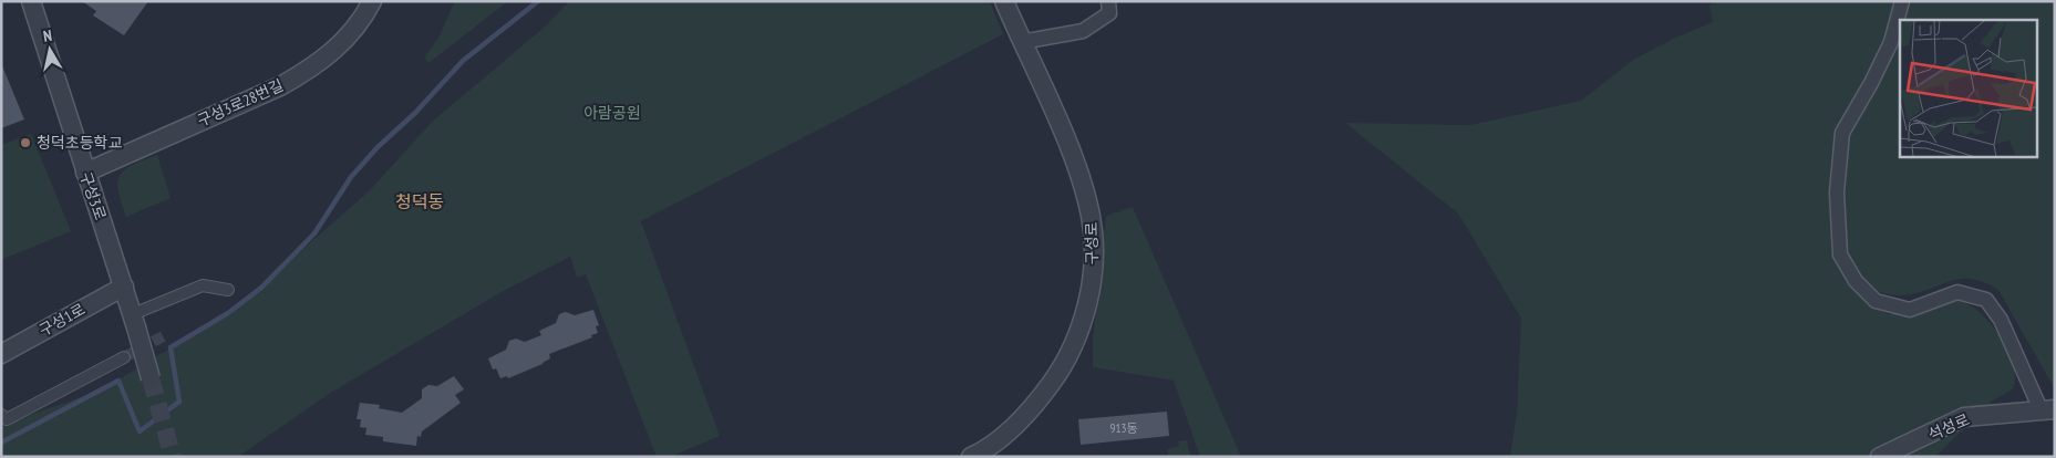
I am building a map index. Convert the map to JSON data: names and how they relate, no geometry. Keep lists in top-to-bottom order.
{
  "streets": {
    "street": [
      "구성3로28번길",
      "구성3로",
      "구성로",
      "구성1로",
      "석성로"
    ]
  },
  "crossings": [
    ["구성3로28번길", "구성3로"],
    ["구성3로", "구성1로"]
  ],
  "districts": ["청덕동"],
  "parks": ["아람공원"],
  "places": ["청덕초등학교"],
  "house_numbers": ["913동"],
  "north": "top"
}
